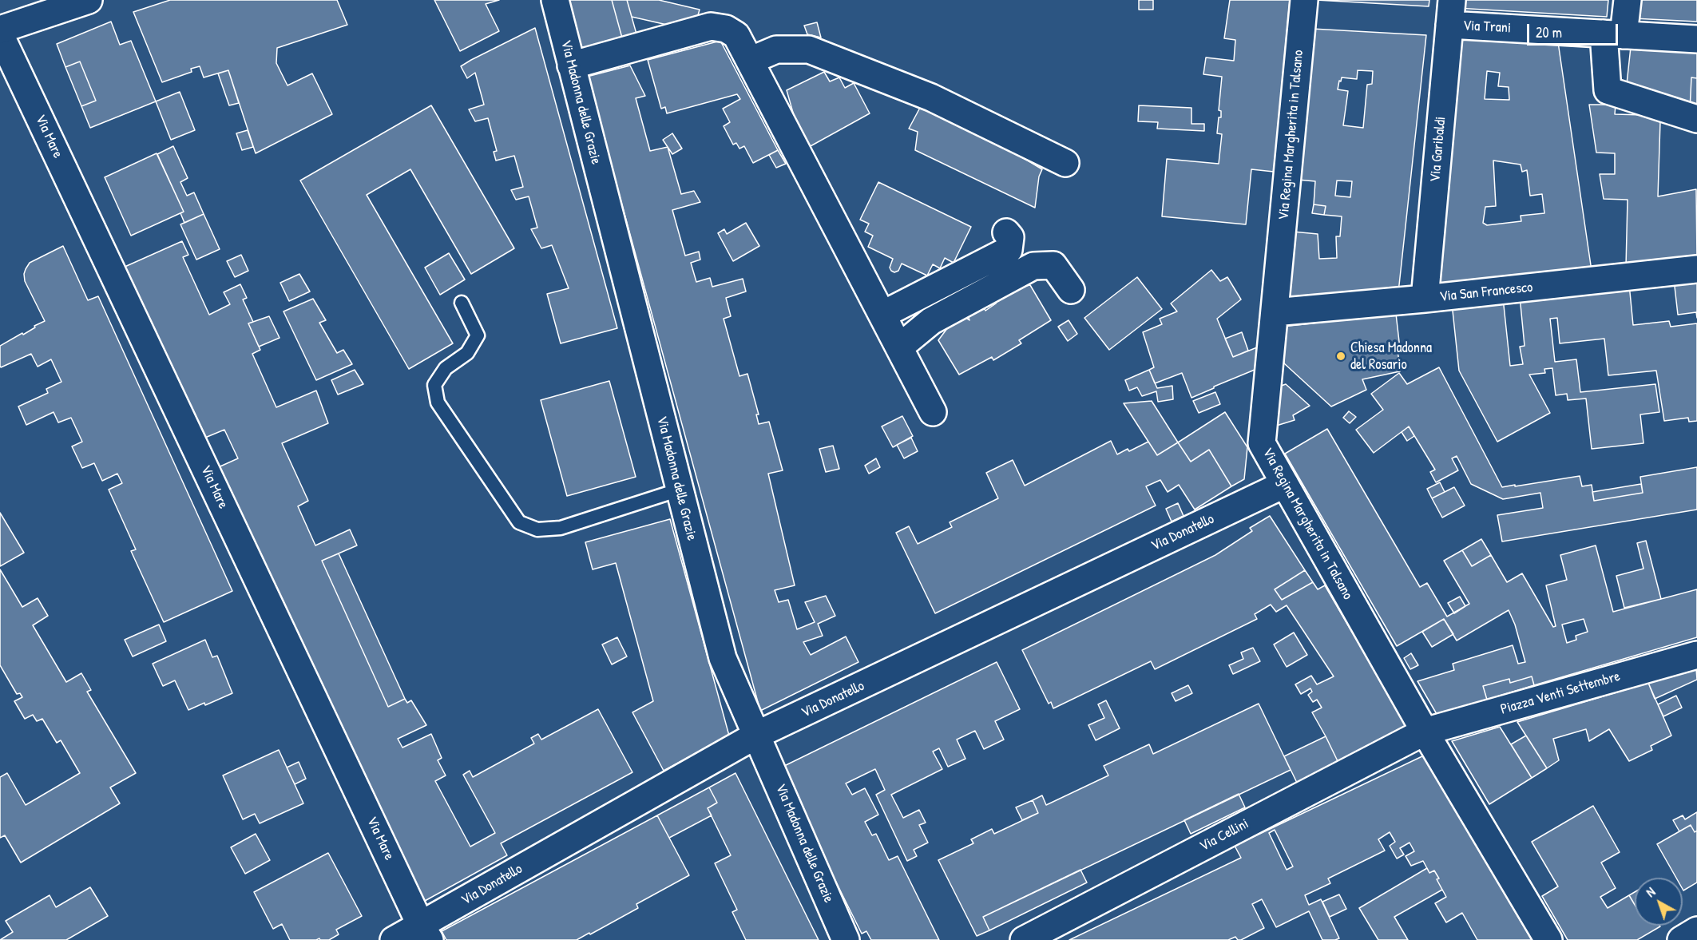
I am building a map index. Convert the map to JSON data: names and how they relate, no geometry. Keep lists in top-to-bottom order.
{
  "streets": {
    "street": [
      "Via Trani",
      "Via Madonna delle Grazie",
      "Via Regina Margherita in Talsano",
      "Via Mare",
      "Via Garibaldi",
      "Via San Francesco",
      "Via Donatello",
      "Piazza Venti Settembre",
      "Via Cellini"
    ]
  },
  "crossings": [
    ["Via Trani", "Via Garibaldi"],
    ["Via Madonna delle Grazie", "Via Donatello"],
    ["Via Regina Margherita in Talsano", "Via San Francesco"],
    ["Via Regina Margherita in Talsano", "Via Donatello"],
    ["Via Regina Margherita in Talsano", "Piazza Venti Settembre"],
    ["Via Regina Margherita in Talsano", "Via Cellini"],
    ["Via Mare", "Via Donatello"],
    ["Via Garibaldi", "Via San Francesco"],
    ["Piazza Venti Settembre", "Via Cellini"]
  ],
  "places": ["Chiesa Madonna del Rosario"],
  "scale_bar": "20 m",
  "north": "top left"
}
